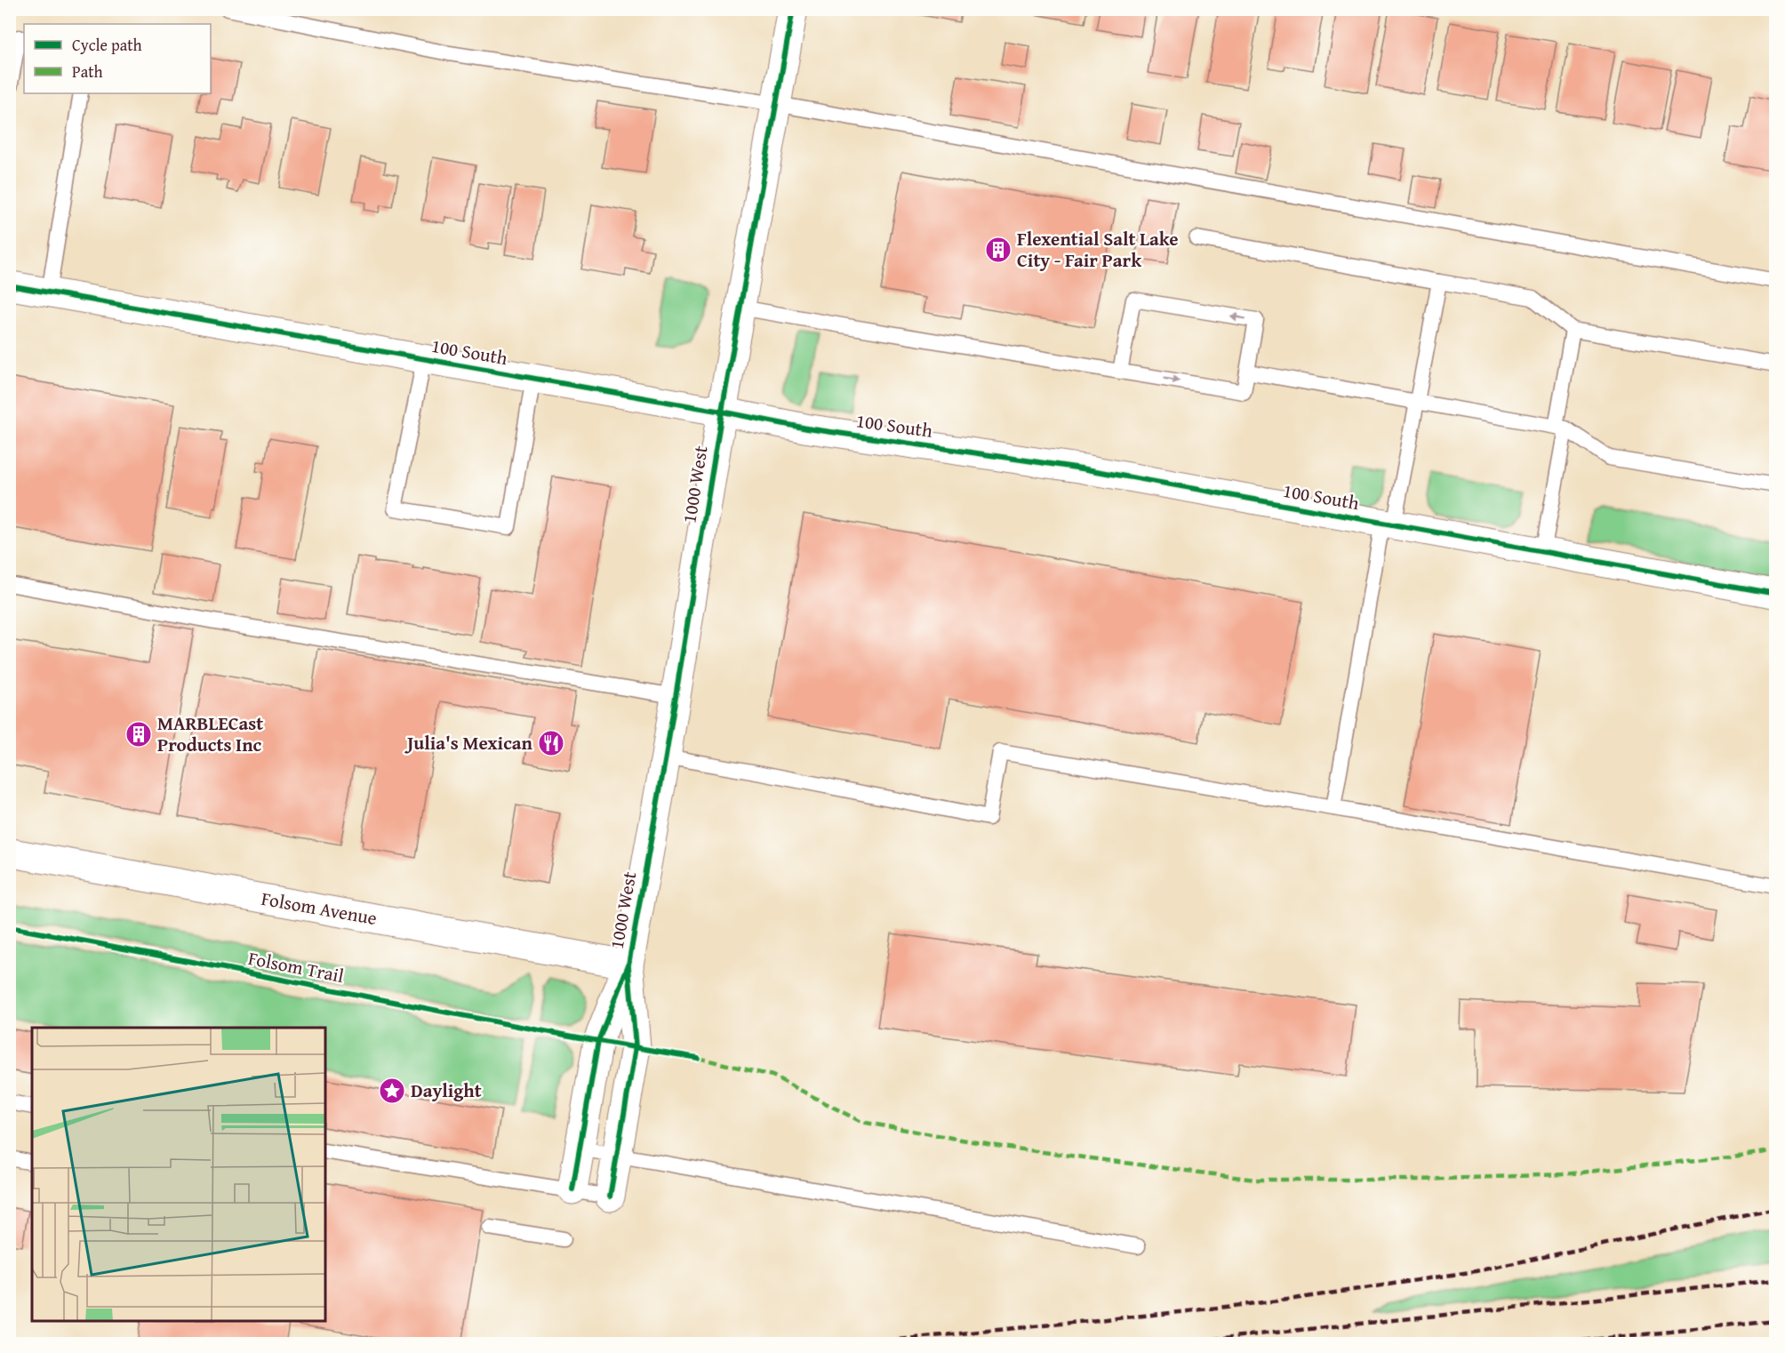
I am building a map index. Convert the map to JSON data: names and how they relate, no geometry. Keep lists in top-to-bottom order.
{
  "streets": {
    "street": ["100 South", "1000 West", "Folsom Avenue"],
    "cycle path": ["Folsom Trail"]
  },
  "crossings": [
    ["100 South", "1000 West"],
    ["1000 West", "Folsom Avenue"]
  ],
  "places": {
    "building": ["Flexential Salt Lake City - Fair Park", "MARBLECast Products Inc"],
    "restaurant": ["Julia's Mexican"],
    "place": ["Daylight"]
  },
  "legend": ["Cycle path", "Path"]
}
